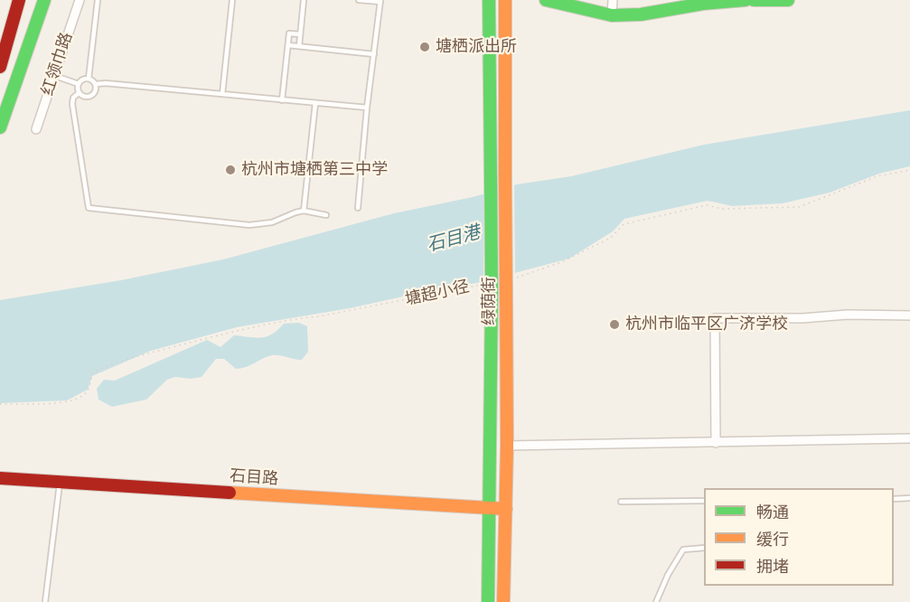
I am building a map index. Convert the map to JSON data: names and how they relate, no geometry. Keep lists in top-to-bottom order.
{
  "streets": {
    "main road": ["绿荫街", "石目路"],
    "street": ["红领巾路"],
    "path": ["塘超小径"]
  },
  "crossings": [
    ["绿荫街", "石目路"]
  ],
  "water": ["石目港"],
  "places": ["塘栖派出所", "杭州市塘栖第三中学", "杭州市临平区广济学校"],
  "legend": ["畅通", "缓行", "拥堵"]
}
